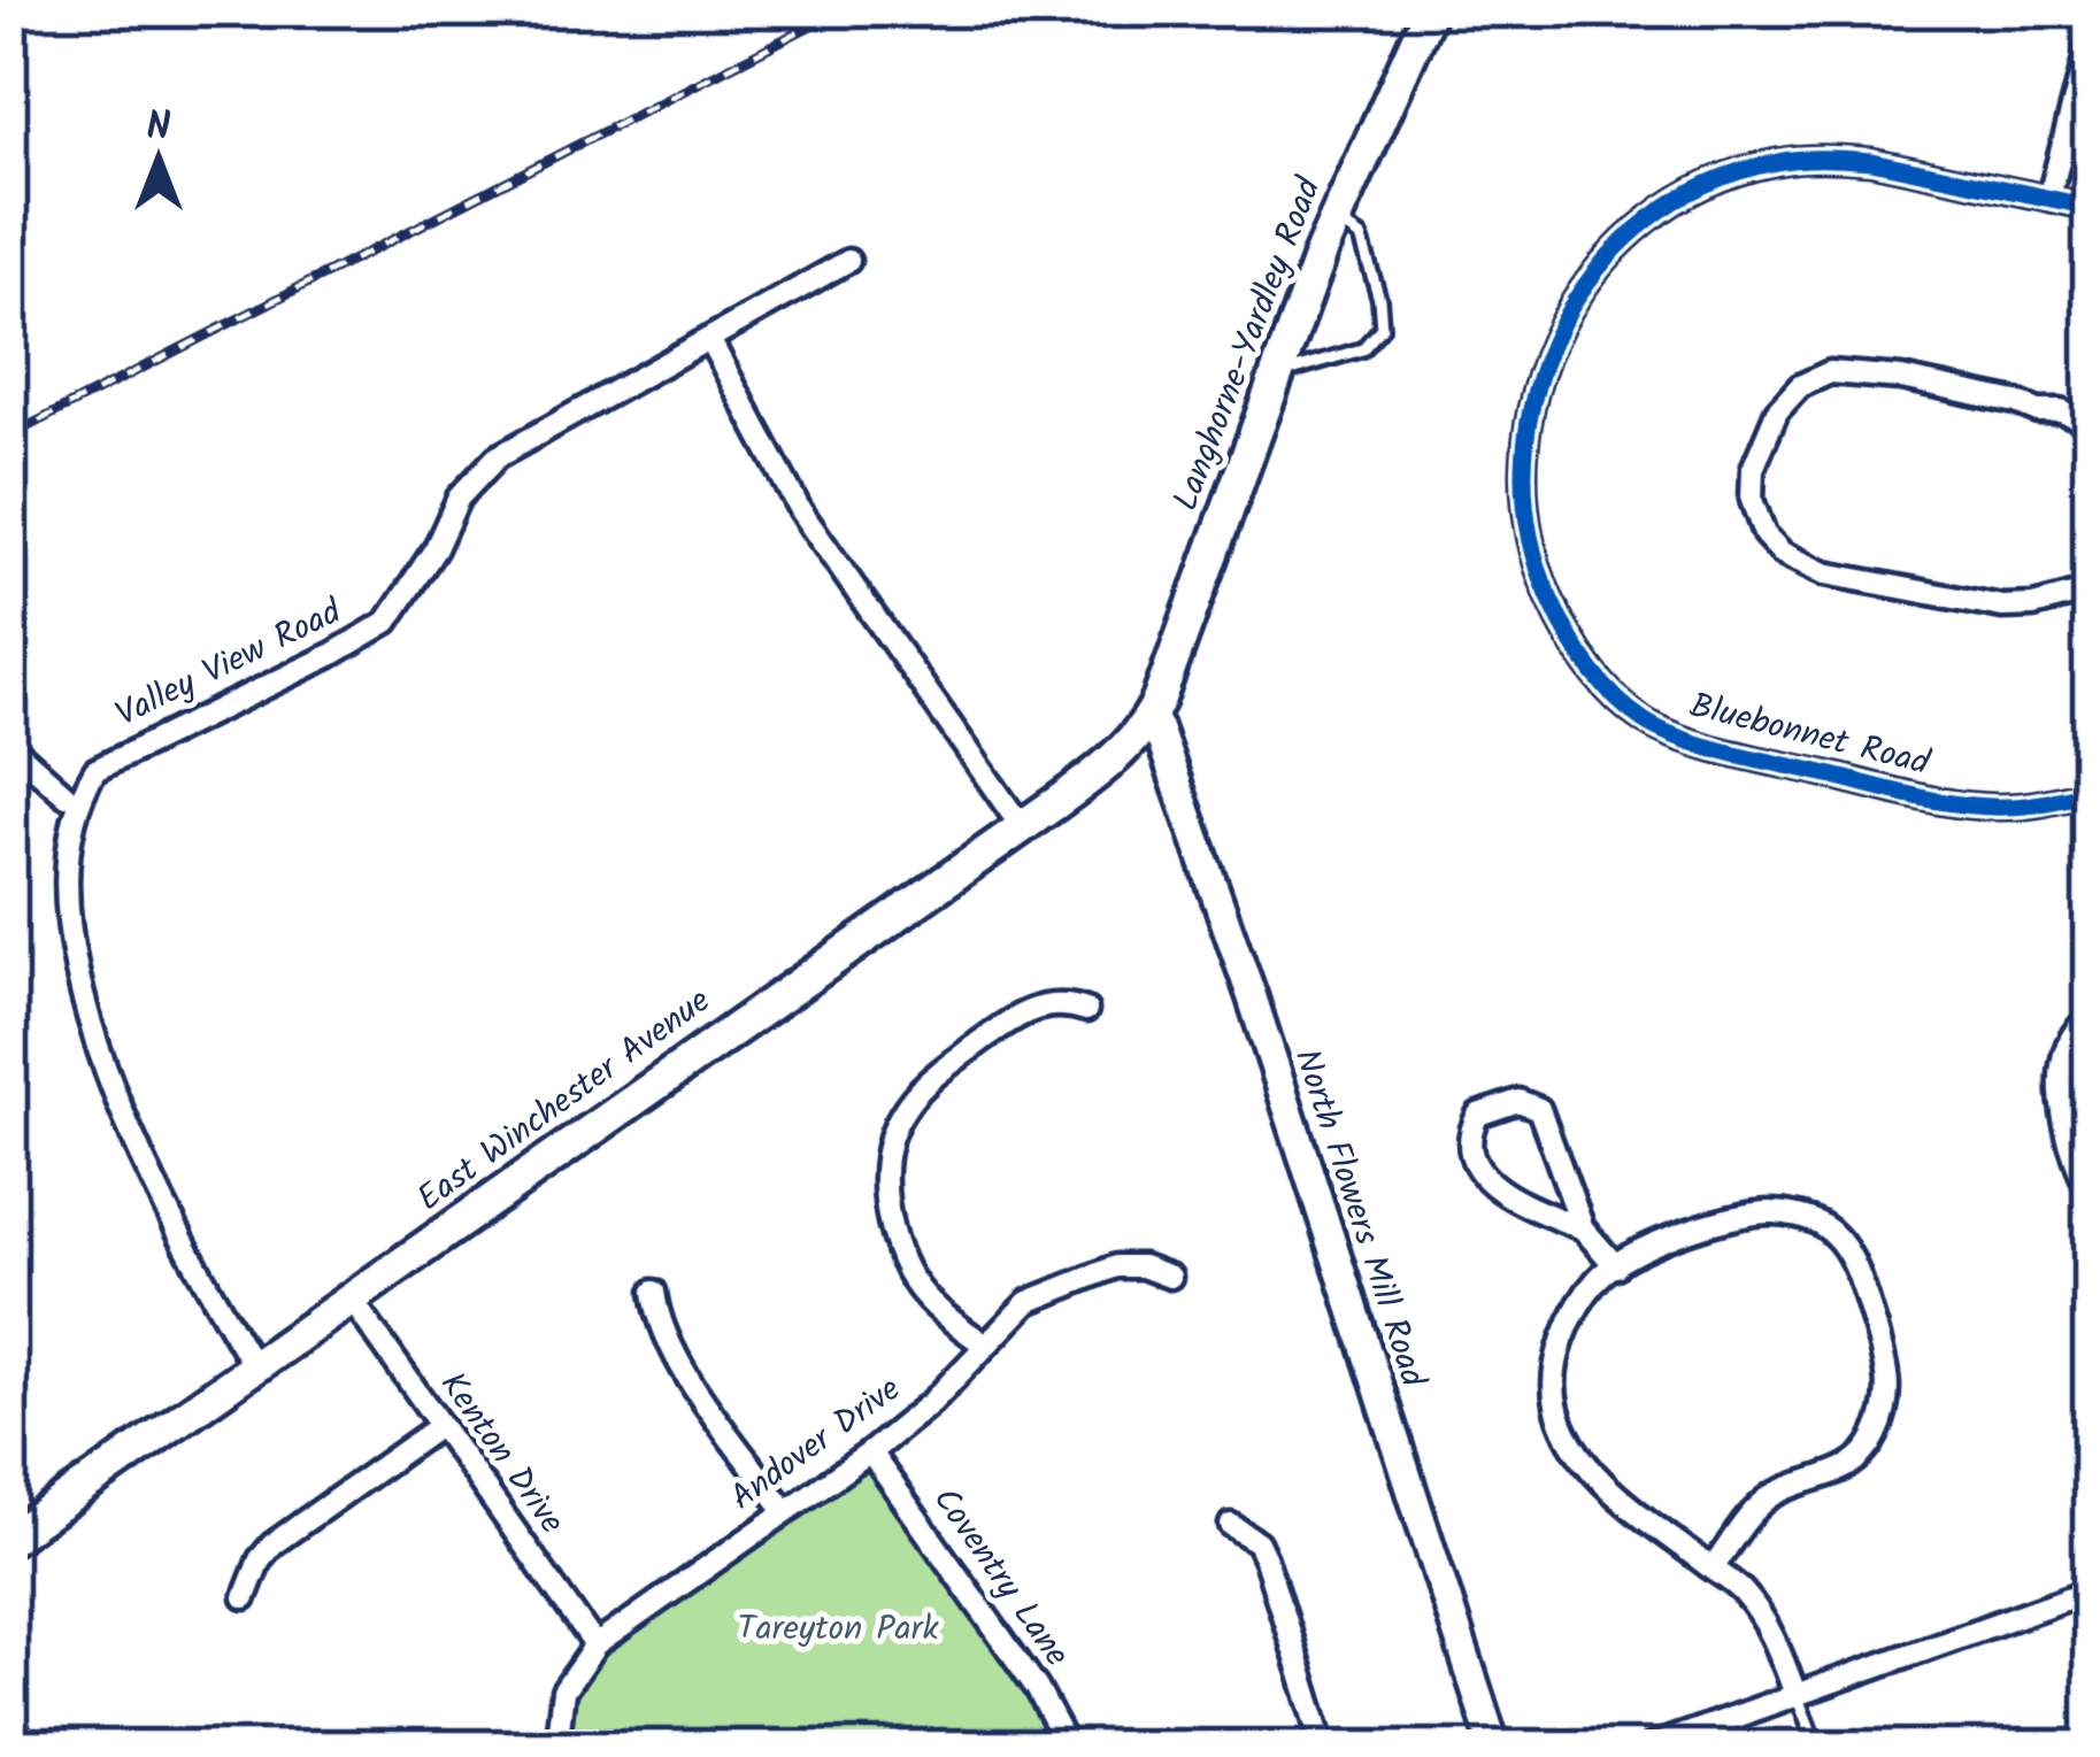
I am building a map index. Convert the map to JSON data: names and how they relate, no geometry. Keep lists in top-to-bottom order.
{
  "streets": {
    "main road": ["Langhorne-Yardley Road", "East Winchester Avenue"],
    "street": [
      "Valley View Road",
      "Bluebonnet Road",
      "North Flowers Mill Road",
      "Andover Drive",
      "Kenton Drive",
      "Coventry Lane"
    ]
  },
  "crossings": [
    ["Langhorne-Yardley Road", "East Winchester Avenue"],
    ["Langhorne-Yardley Road", "North Flowers Mill Road"],
    ["East Winchester Avenue", "North Flowers Mill Road"],
    ["East Winchester Avenue", "Kenton Drive"],
    ["Andover Drive", "Kenton Drive"],
    ["Andover Drive", "Coventry Lane"]
  ],
  "parks": ["Tareyton Park"],
  "north": "top"
}
